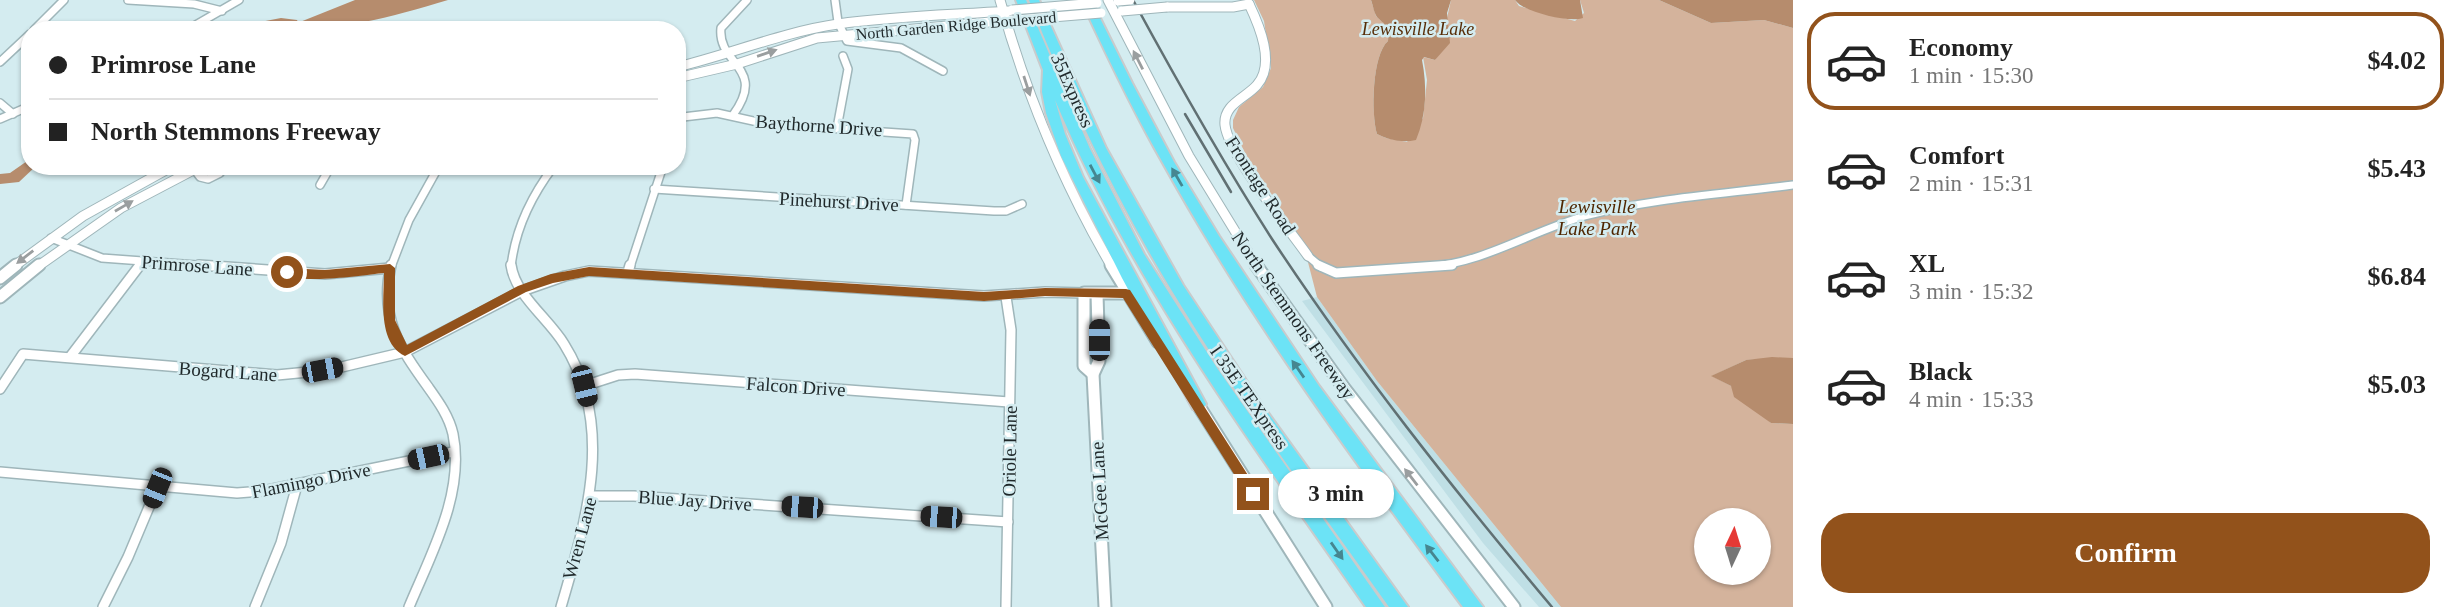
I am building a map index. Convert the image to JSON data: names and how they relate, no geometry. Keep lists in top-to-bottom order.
{
  "streets": {
    "highway": ["35Express", "North Stemmons Freeway", "I 35E TEXpress"],
    "main road": ["North Garden Ridge Boulevard", "Frontage Road", "McGee Lane"],
    "street": [
      "Baythorne Drive",
      "Pinehurst Drive",
      "Primrose Lane",
      "Bogard Lane",
      "Falcon Drive",
      "Oriole Lane",
      "Flamingo Drive",
      "Blue Jay Drive",
      "Wren Lane"
    ]
  },
  "crossings": [
    ["North Garden Ridge Boulevard", "Frontage Road"],
    ["North Garden Ridge Boulevard", "North Stemmons Freeway"],
    ["35Express", "I 35E TEXpress"],
    ["Baythorne Drive", "Pinehurst Drive"],
    ["Bogard Lane", "Oriole Lane"],
    ["Bogard Lane", "McGee Lane"],
    ["Bogard Lane", "Wren Lane"],
    ["Falcon Drive", "Oriole Lane"],
    ["Falcon Drive", "Wren Lane"],
    ["Oriole Lane", "Blue Jay Drive"],
    ["Blue Jay Drive", "Wren Lane"]
  ],
  "water": ["Lewisville Lake"],
  "parks": ["Lewisville Lake Park"],
  "north": "top",
  "page": {
    "list": [
      {
        "name": "Economy",
        "note": "1 min · 15:30",
        "value": "$4.02"
      },
      {
        "name": "Comfort",
        "note": "2 min · 15:31",
        "value": "$5.43"
      },
      {
        "name": "XL",
        "note": "3 min · 15:32",
        "value": "$6.84"
      },
      {
        "name": "Black",
        "note": "4 min · 15:33",
        "value": "$5.03"
      }
    ],
    "banner": ["Primrose Lane", "North Stemmons Freeway"],
    "bubble": "3 min",
    "buttons": "Confirm"
  }
}
